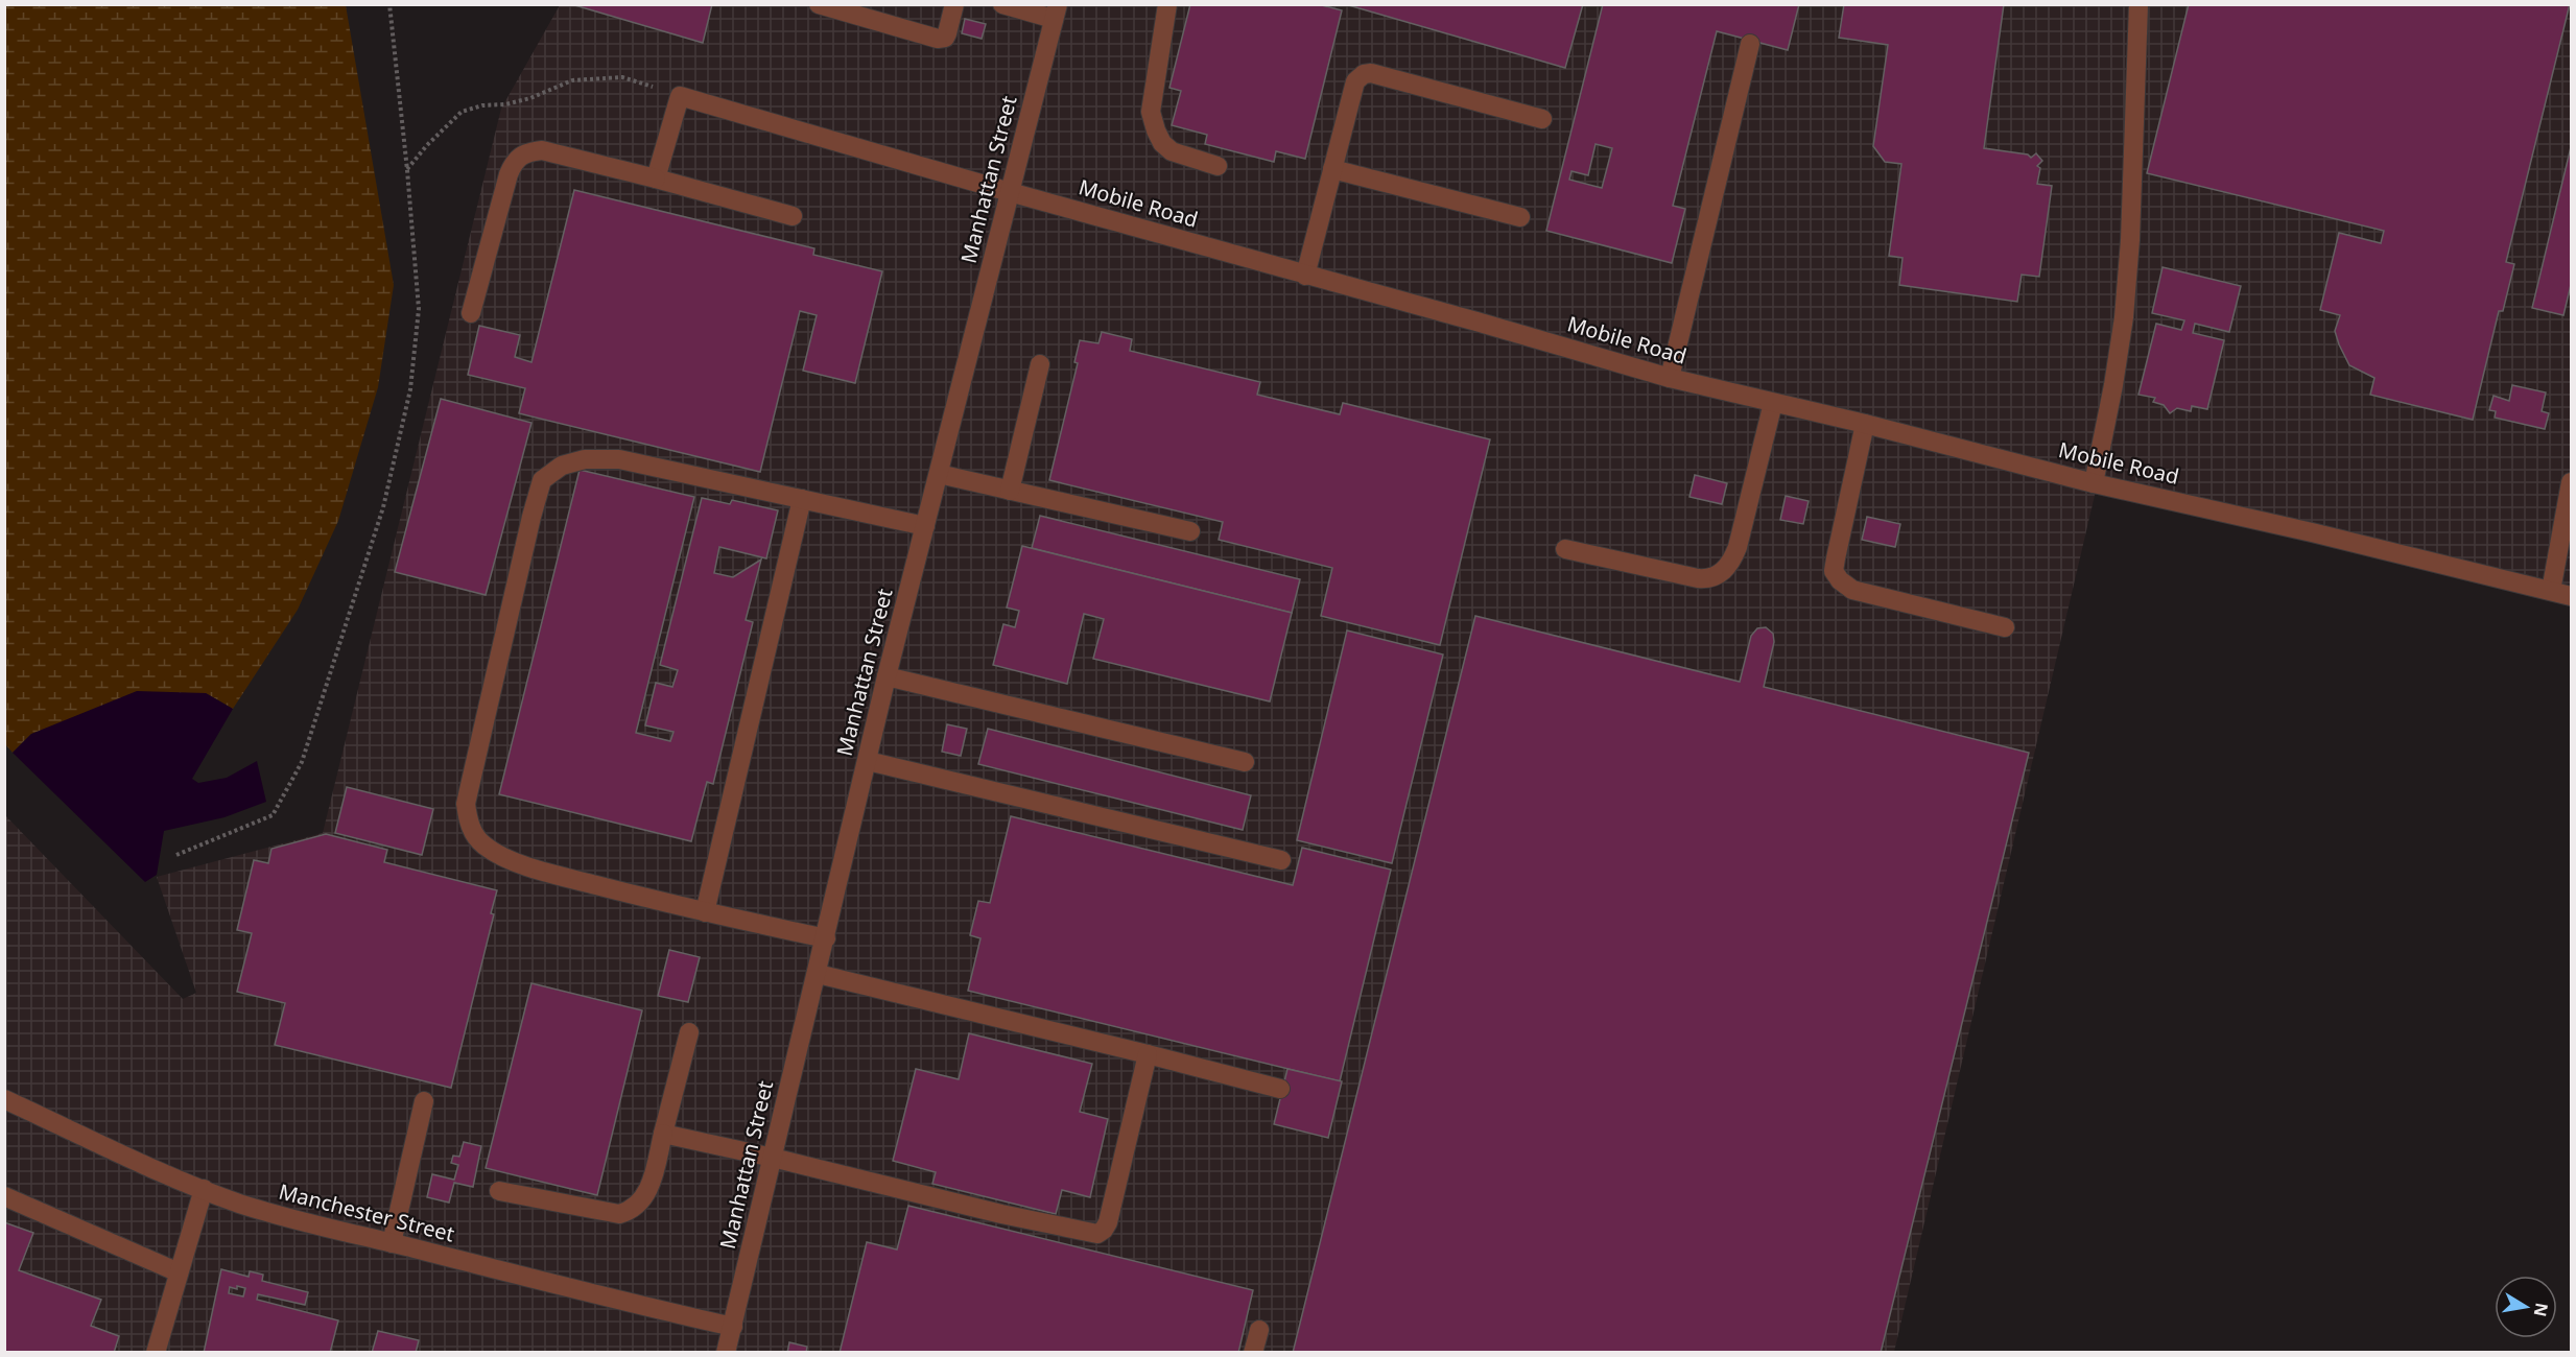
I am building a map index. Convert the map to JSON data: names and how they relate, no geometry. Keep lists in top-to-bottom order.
{
  "streets": {
    "street": ["Manhattan Street", "Mobile Road", "Manchester Street"]
  },
  "crossings": [
    ["Manhattan Street", "Mobile Road"],
    ["Manhattan Street", "Manchester Street"]
  ],
  "north": "right"
}
